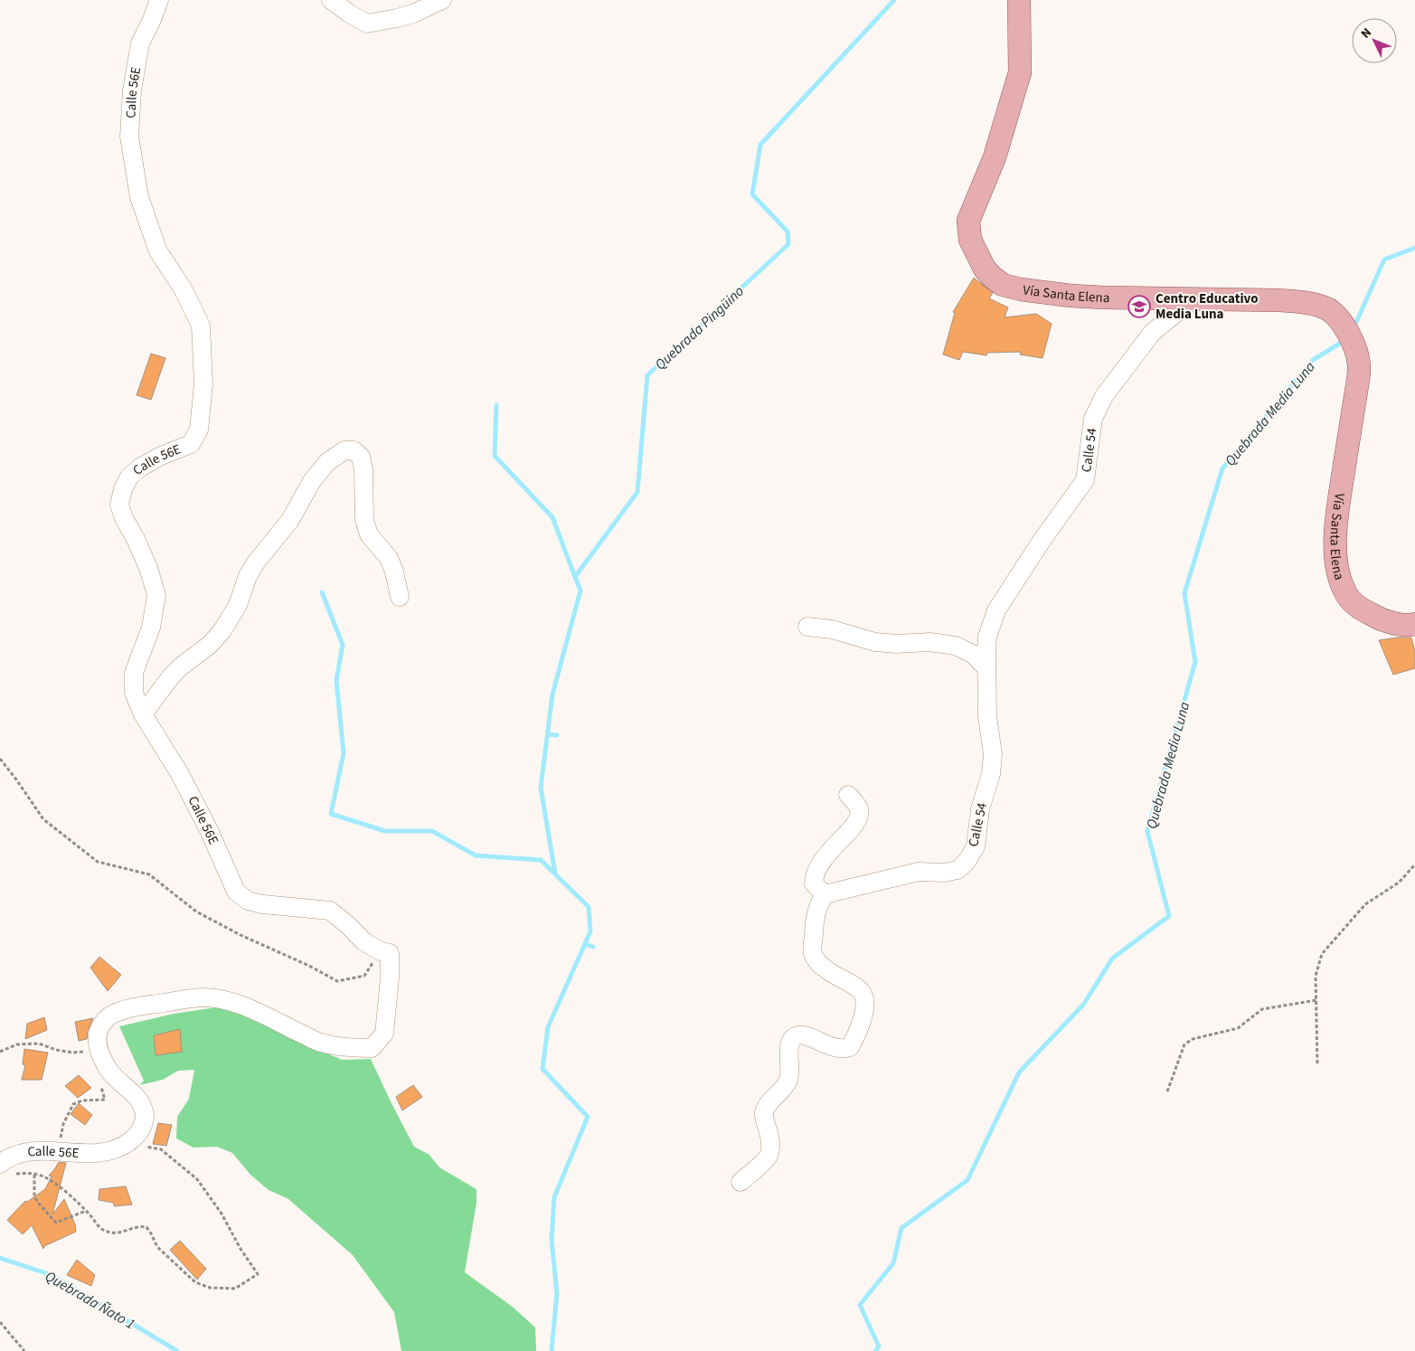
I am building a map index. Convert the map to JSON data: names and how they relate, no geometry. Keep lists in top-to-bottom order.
{
  "streets": {
    "main road": ["Vía Santa Elena"],
    "street": ["Calle 56E", "Calle 54"]
  },
  "crossings": [
    ["Vía Santa Elena", "Calle 54"]
  ],
  "water": ["Quebrada Pingüino", "Quebrada Media Luna", "Quebrada Ñato 1"],
  "places": {
    "school or university": ["Centro Educativo Media Luna"]
  },
  "north": "top left"
}
